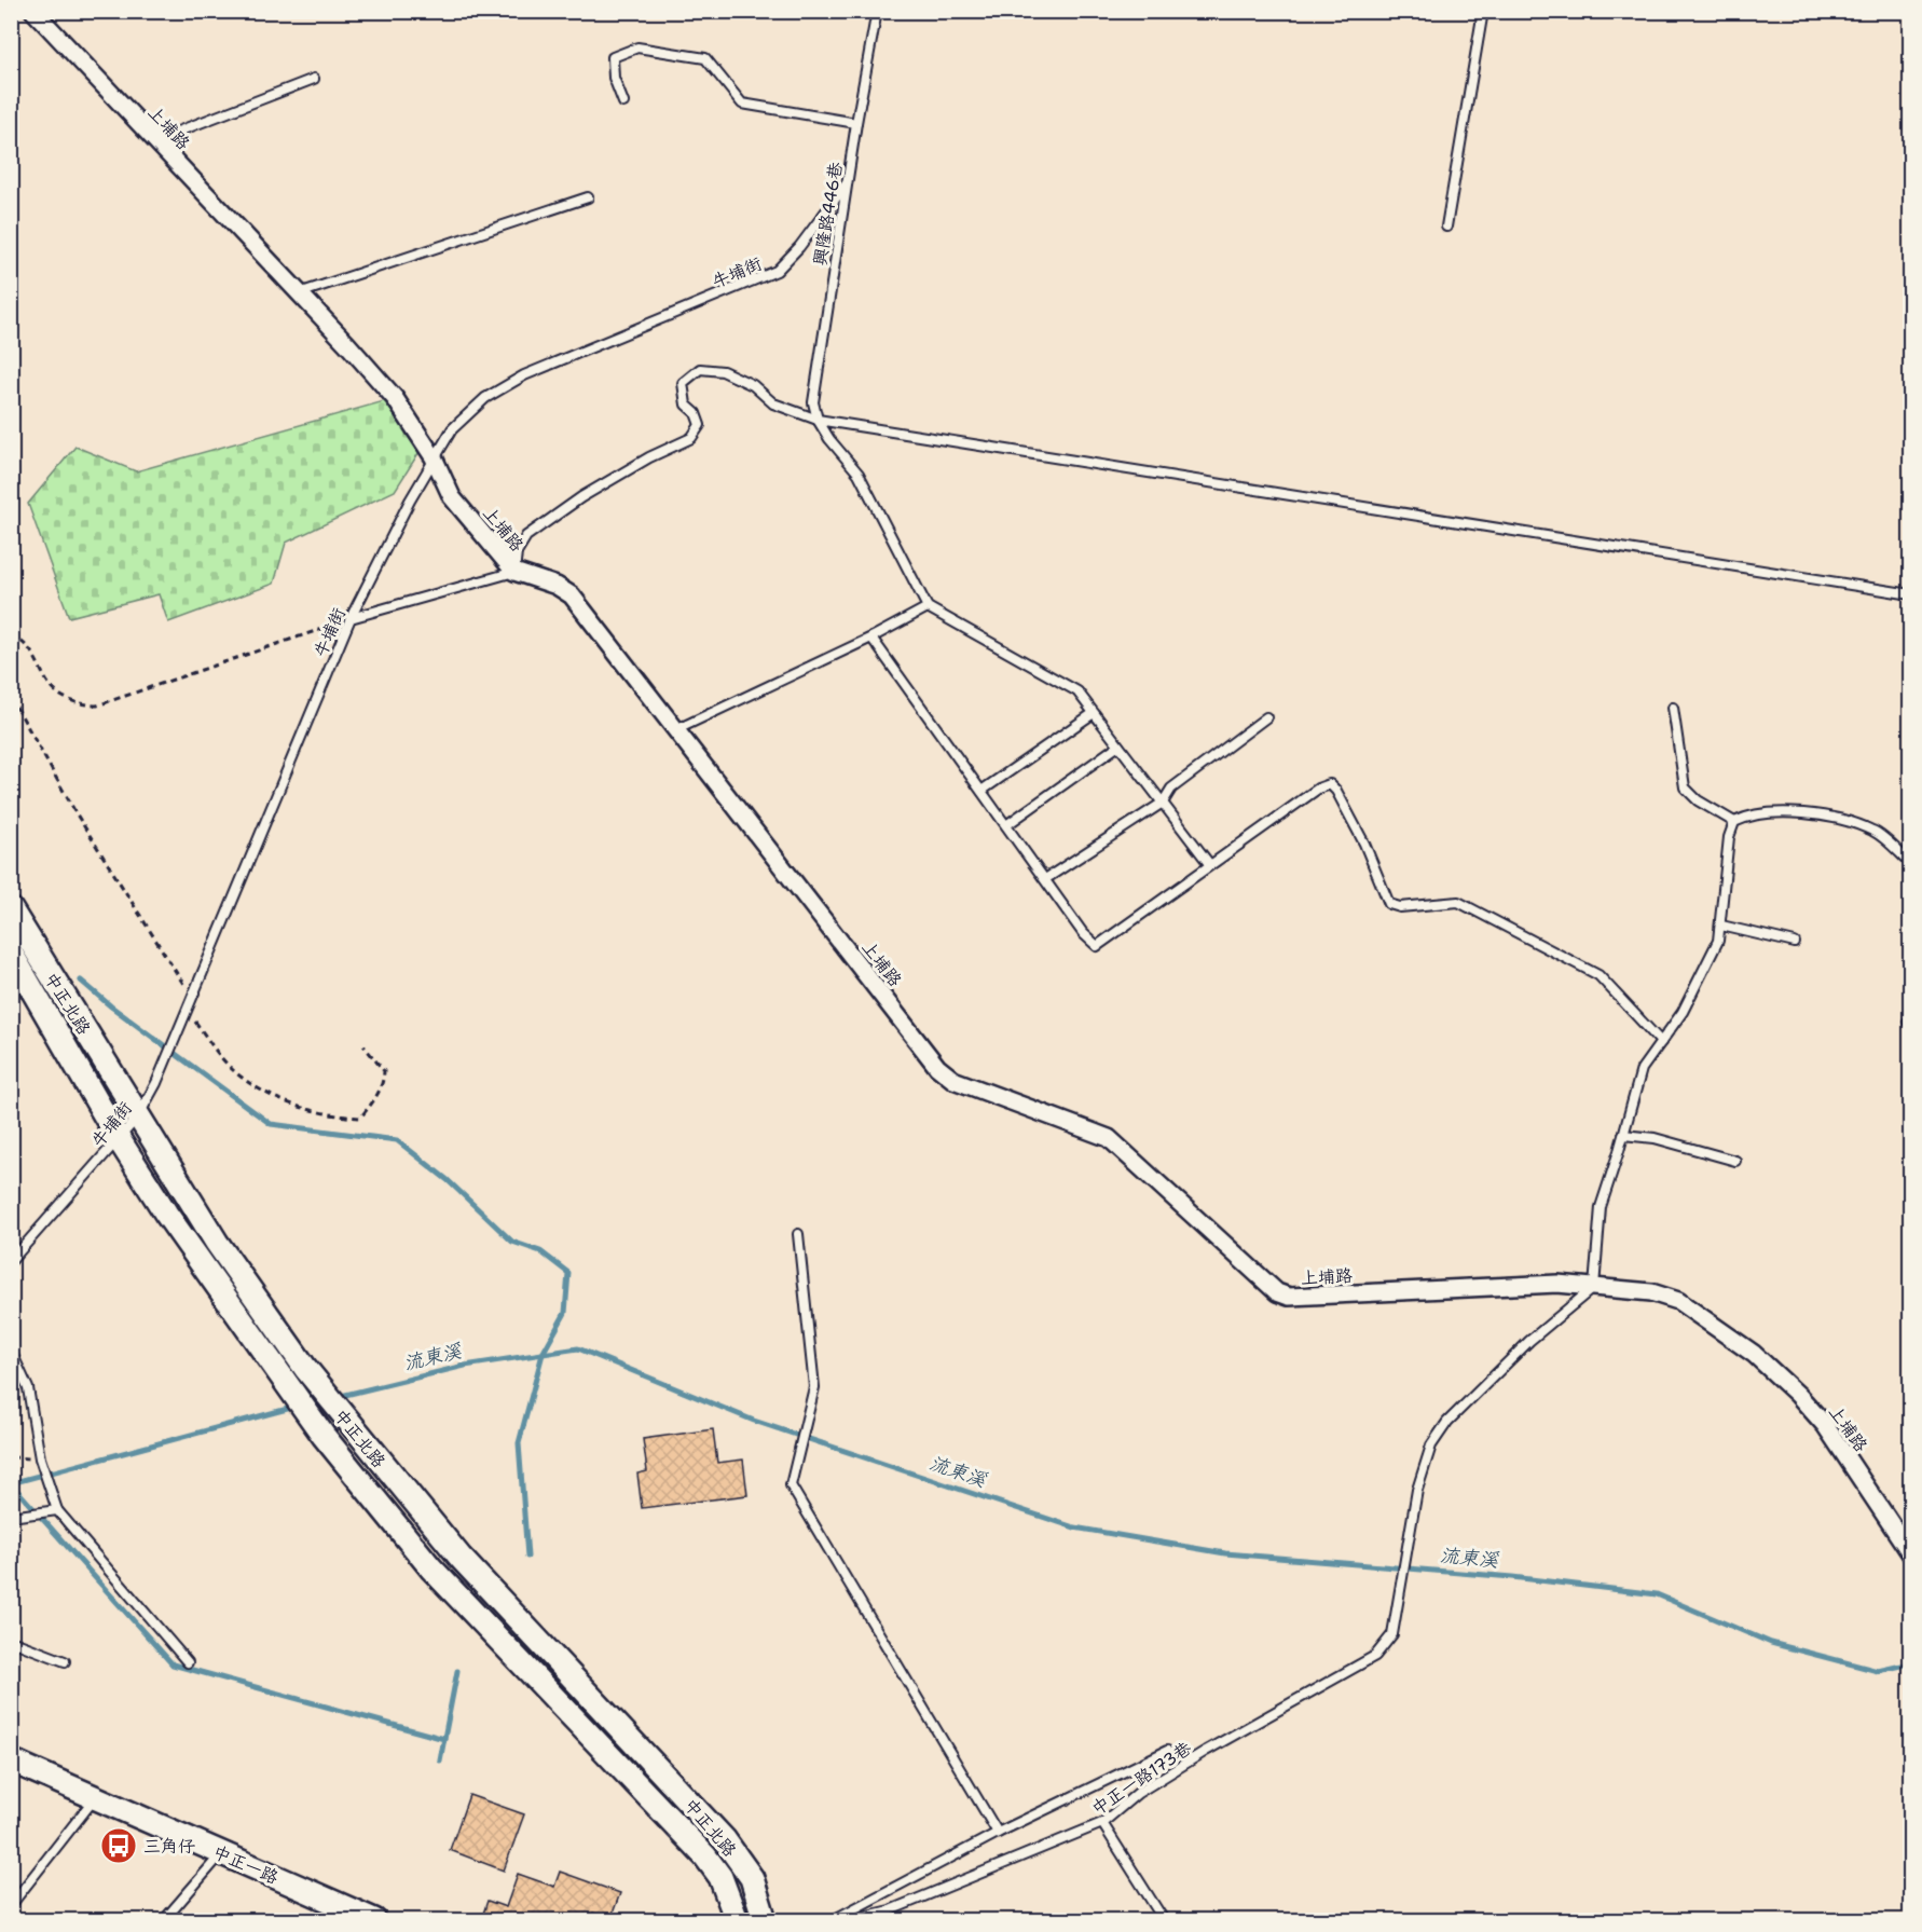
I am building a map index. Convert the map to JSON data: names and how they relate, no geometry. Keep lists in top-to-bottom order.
{
  "streets": {
    "main road": ["中正北路", "中正一路"],
    "street": ["上埔路"],
    "lane": ["興隆路446巷", "牛埔街", "中正一路173巷"]
  },
  "crossings": [
    ["上埔路", "牛埔街"],
    ["上埔路", "中正一路173巷"],
    ["興隆路446巷", "牛埔街"],
    ["牛埔街", "中正北路"]
  ],
  "water": ["流東溪"],
  "places": {
    "bus stop": ["三角仔"]
  }
}
